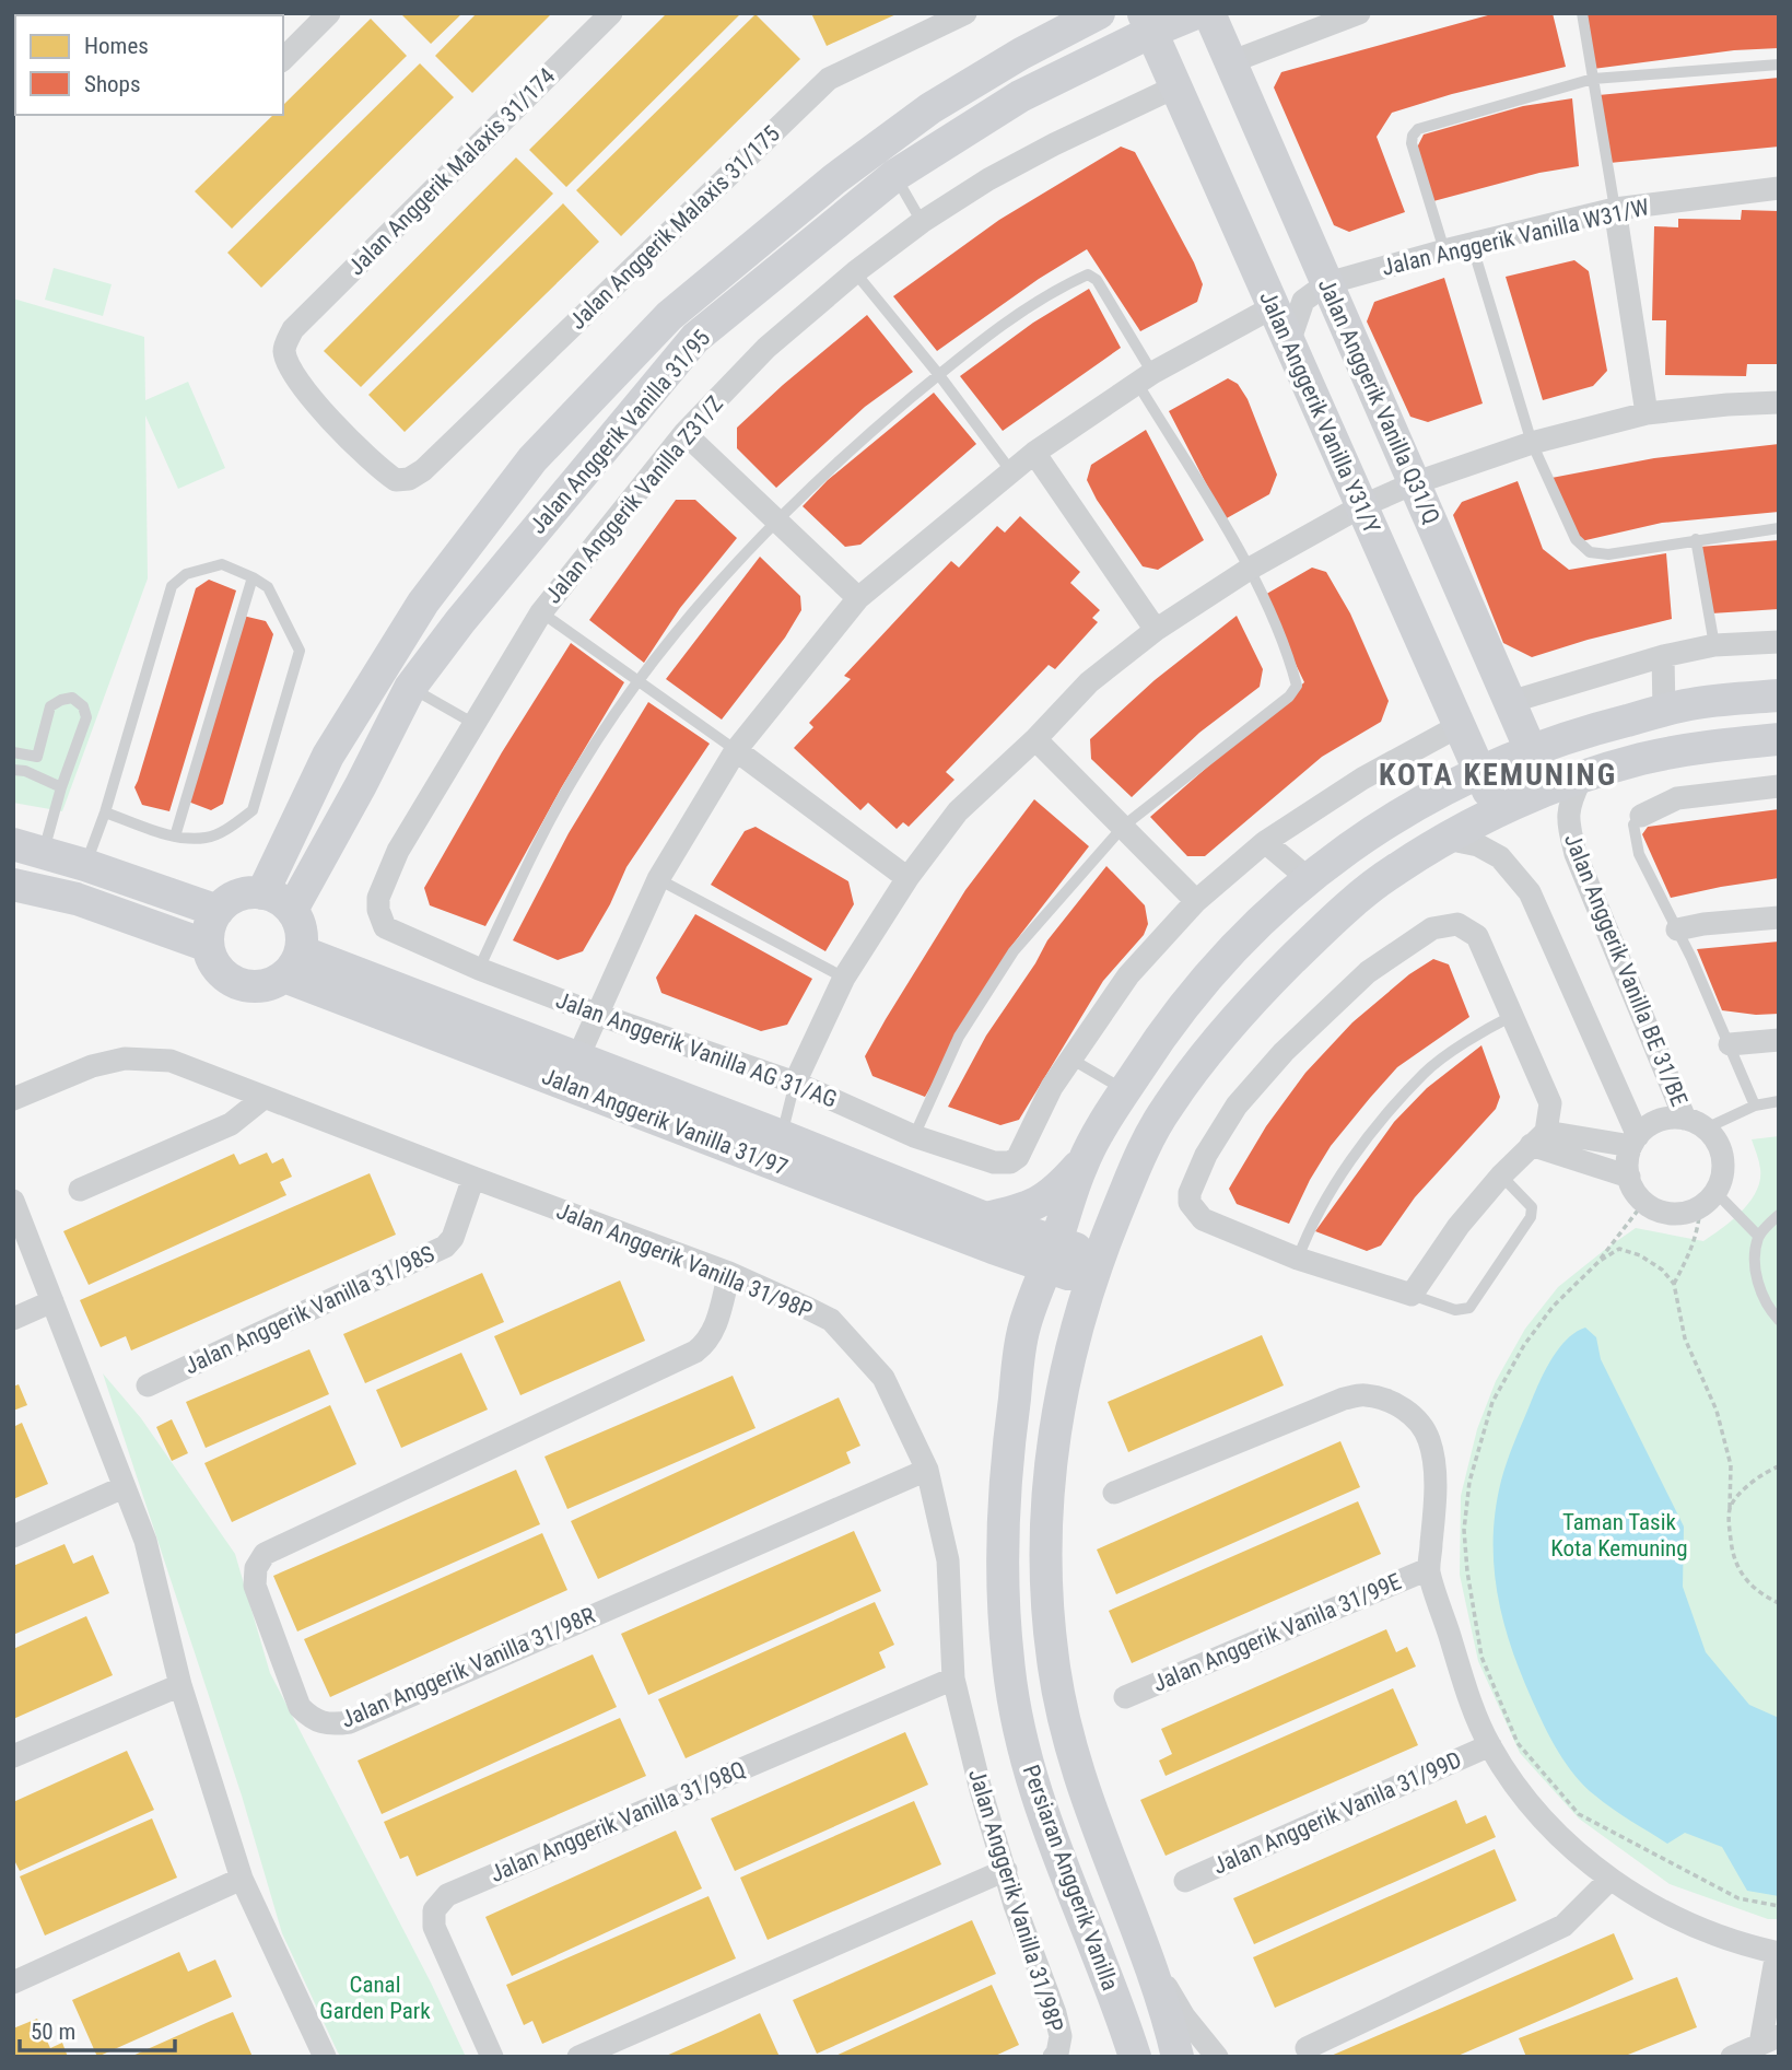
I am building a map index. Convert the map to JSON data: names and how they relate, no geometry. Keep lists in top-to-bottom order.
{
  "streets": {
    "street": [
      "Jalan Anggerik Malaxis 31/174",
      "Jalan Anggerik Malaxis 31/175",
      "Jalan Anggerik Vanilla W31/W",
      "Jalan Anggerik Vanilla Q31/Q",
      "Jalan Anggerik Vanilla Y31/Y",
      "Jalan Anggerik Vanilla 31/95",
      "Jalan Anggerik Vanilla Z31/Z",
      "Jalan Anggerik Vanilla BE 31/BE",
      "Jalan Anggerik Vanilla AG 31/AG",
      "Jalan Anggerik Vanilla 31/97",
      "Jalan Anggerik Vanilla 31/98P",
      "Jalan Anggerik Vanilla 31/98S",
      "Jalan Anggerik Vanila 31/99E",
      "Jalan Anggerik Vanilla 31/98R",
      "Jalan Anggerik Vanila 31/99D",
      "Jalan Anggerik Vanilla 31/98Q",
      "Persiaran Anggerik Vanilla"
    ]
  },
  "crossings": [
    ["Jalan Anggerik Malaxis 31/174", "Jalan Anggerik Malaxis 31/175"],
    ["Jalan Anggerik Vanilla W31/W", "Jalan Anggerik Vanilla Q31/Q"],
    ["Jalan Anggerik Vanilla W31/W", "Jalan Anggerik Vanilla Y31/Y"],
    ["Jalan Anggerik Vanilla Q31/Q", "Persiaran Anggerik Vanilla"],
    ["Jalan Anggerik Vanilla Y31/Y", "Jalan Anggerik Vanilla 31/95"],
    ["Jalan Anggerik Vanilla Y31/Y", "Jalan Anggerik Vanilla Z31/Z"],
    ["Jalan Anggerik Vanilla Y31/Y", "Persiaran Anggerik Vanilla"],
    ["Jalan Anggerik Vanilla 31/95", "Jalan Anggerik Vanilla 31/97"],
    ["Jalan Anggerik Vanilla Z31/Z", "Jalan Anggerik Vanilla AG 31/AG"],
    ["Jalan Anggerik Vanilla BE 31/BE", "Persiaran Anggerik Vanilla"],
    ["Jalan Anggerik Vanilla 31/97", "Persiaran Anggerik Vanilla"],
    ["Jalan Anggerik Vanilla 31/98P", "Jalan Anggerik Vanilla 31/98S"],
    ["Jalan Anggerik Vanilla 31/98P", "Jalan Anggerik Vanilla 31/98R"],
    ["Jalan Anggerik Vanilla 31/98P", "Jalan Anggerik Vanilla 31/98Q"]
  ],
  "districts": ["KOTA KEMUNING"],
  "parks": ["Taman Tasik Kota Kemuning", "Canal Garden Park"],
  "legend": ["Homes", "Shops"],
  "scale_bar": "50 m"
}
